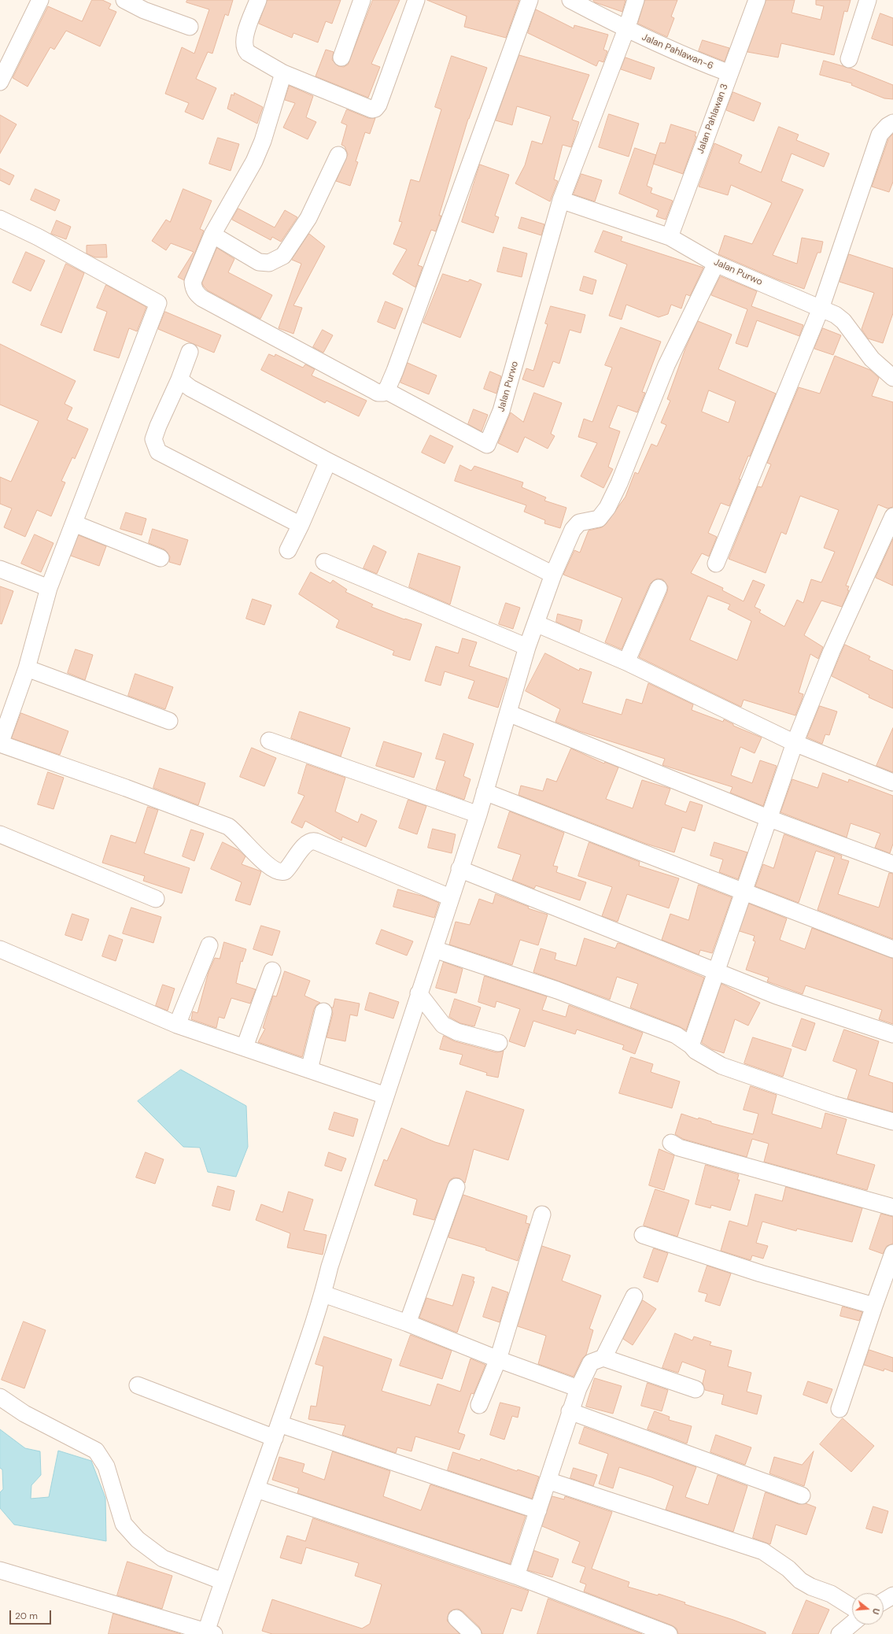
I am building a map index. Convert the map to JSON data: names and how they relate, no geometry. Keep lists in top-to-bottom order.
{
  "streets": {
    "street": ["Jalan Pahlawan-6", "Jalan Pahlawan 3", "Jalan Purwo"]
  },
  "crossings": [
    ["Jalan Pahlawan-6", "Jalan Pahlawan 3"],
    ["Jalan Pahlawan-6", "Jalan Purwo"],
    ["Jalan Pahlawan 3", "Jalan Purwo"]
  ],
  "scale_bar": "20 m",
  "north": "right"
}
